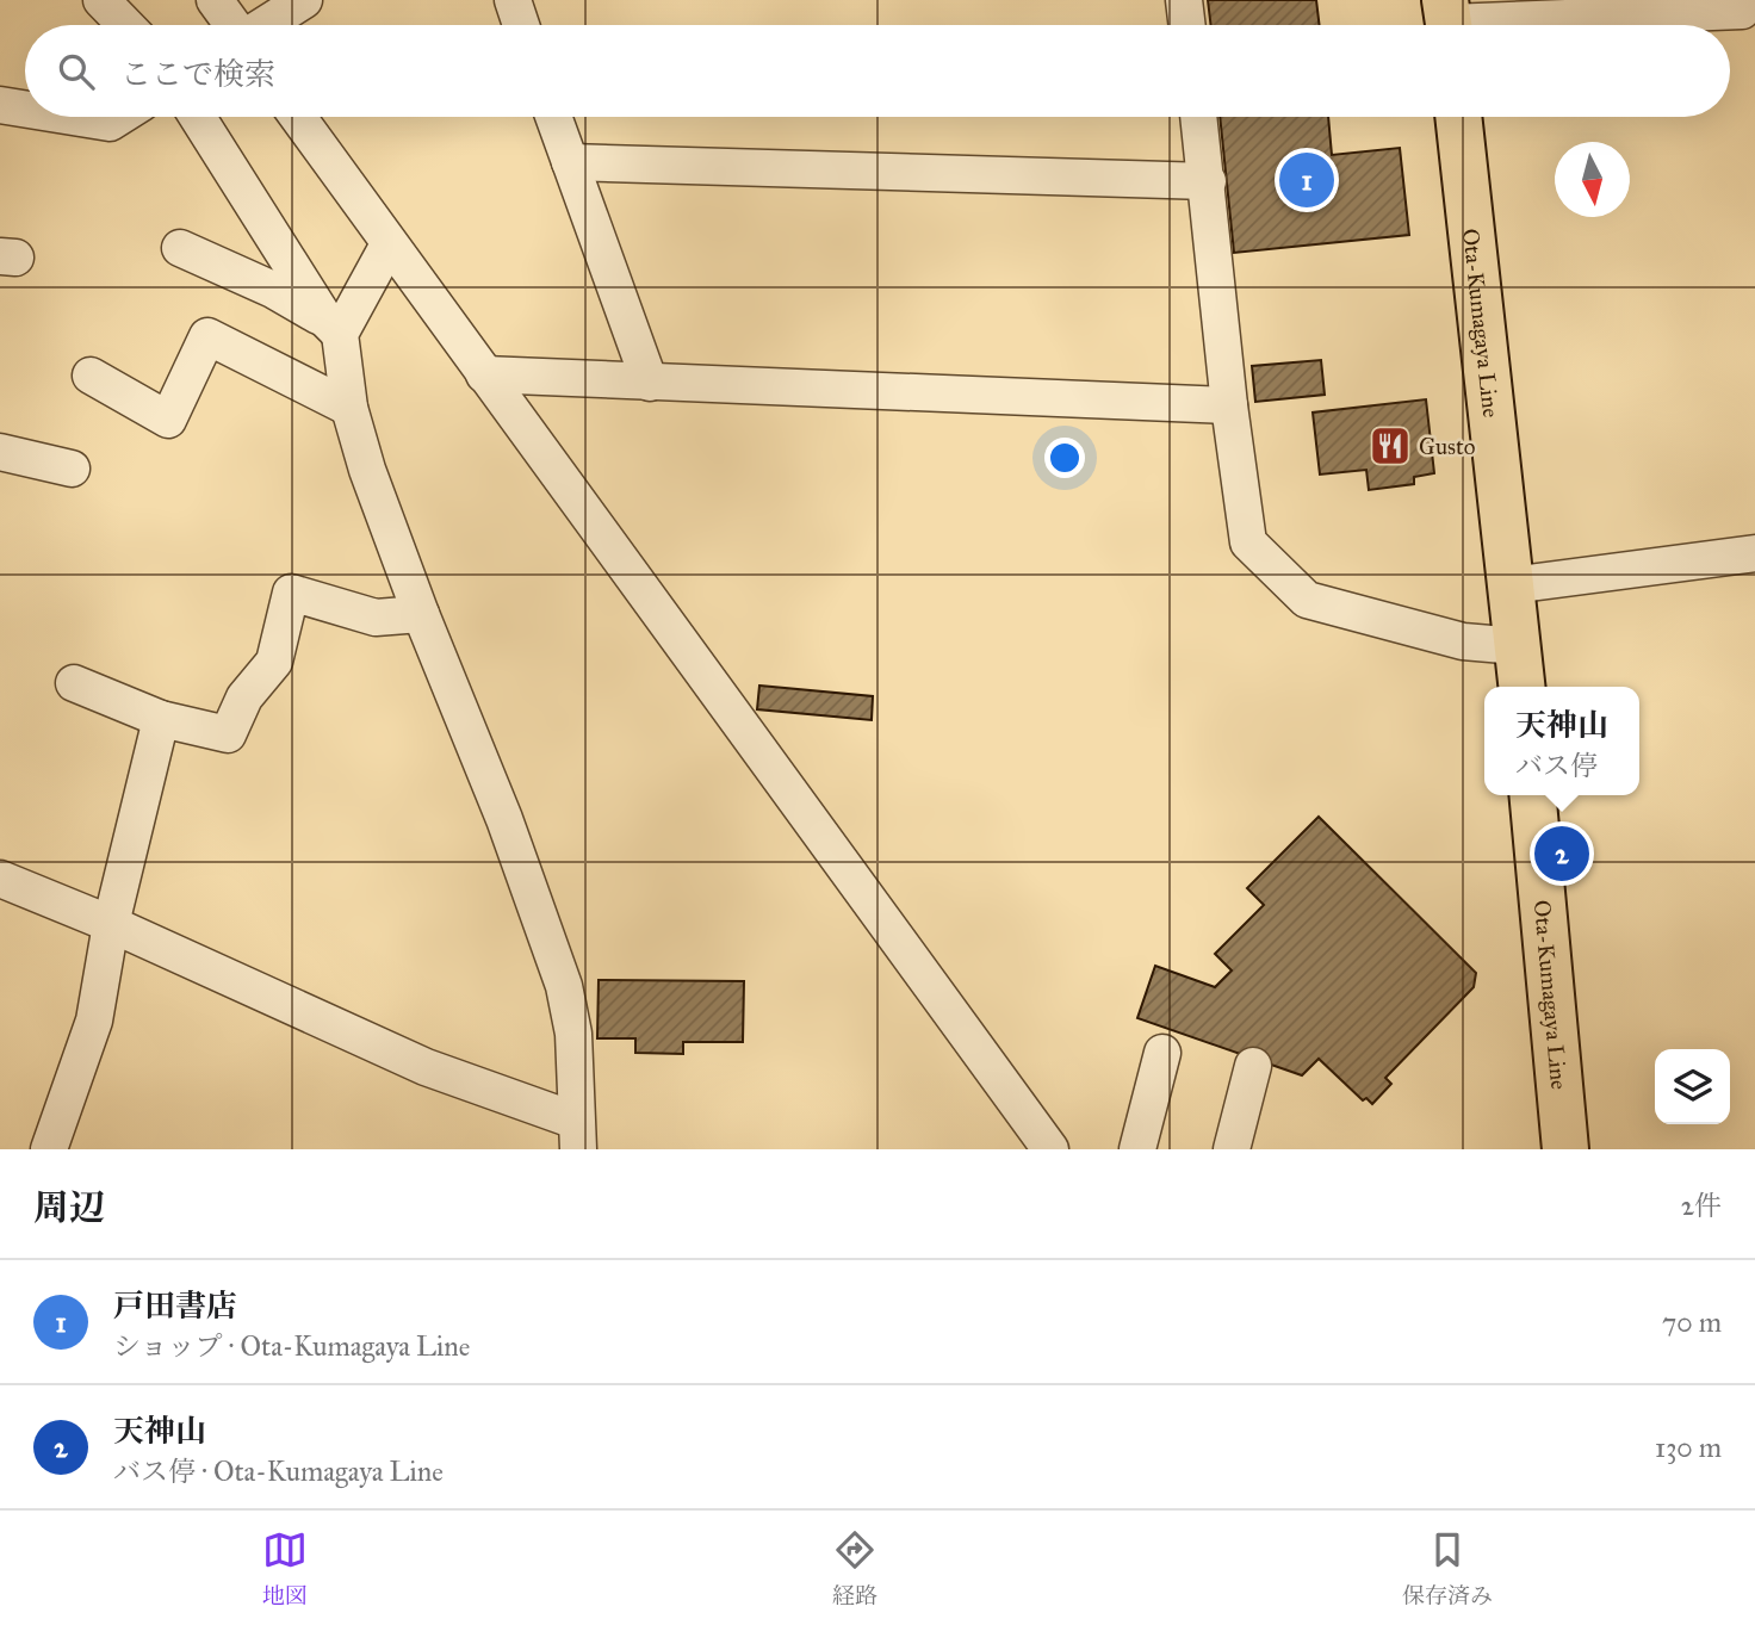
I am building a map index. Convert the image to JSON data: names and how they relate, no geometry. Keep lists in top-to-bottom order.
{
  "streets": {
    "main road": ["Ota-Kumagaya Line"]
  },
  "places": {
    "restaurant": ["Gusto"]
  },
  "north": "bottom",
  "page": {
    "search": "ここで検索",
    "pins": ["1", "2"],
    "popup": ["天神山", "バス停"],
    "heading": ["周辺", "2件"],
    "list": [
      {
        "mark": "1",
        "name": "戸田書店",
        "note": "ショップ · Ota-Kumagaya Line",
        "value": "70 m"
      },
      {
        "mark": "2",
        "name": "天神山",
        "note": "バス停 · Ota-Kumagaya Line",
        "value": "130 m"
      }
    ],
    "nav": ["地図", "経路", "保存済み"]
  }
}
